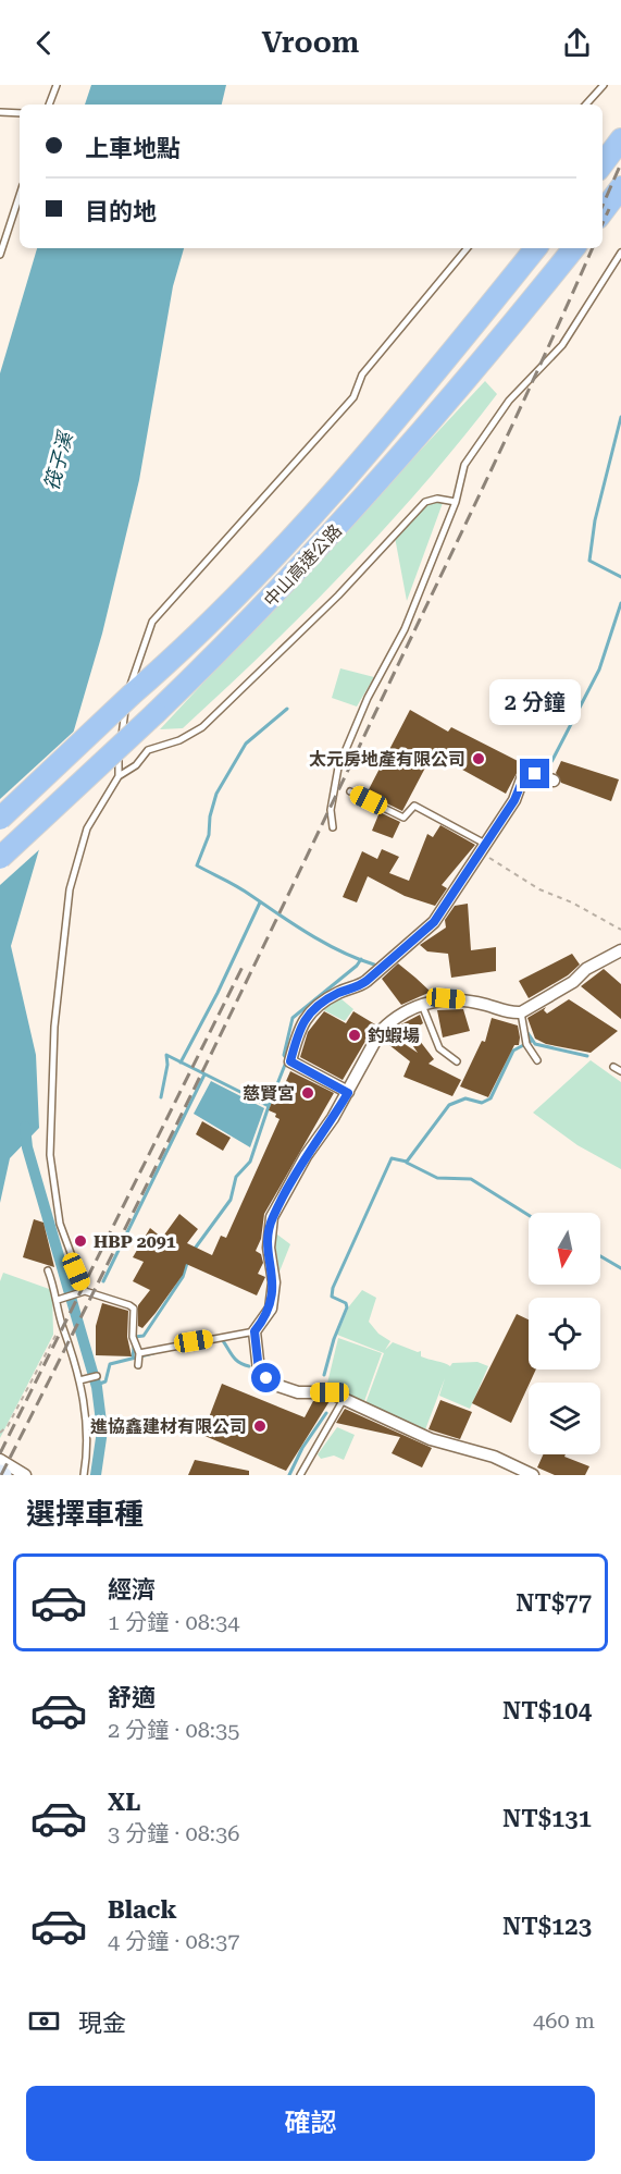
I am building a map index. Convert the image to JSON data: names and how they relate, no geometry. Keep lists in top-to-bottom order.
{
  "streets": {
    "highway": ["中山高速公路"]
  },
  "water": ["筏子溪"],
  "places": [
    "太元房地產有限公司",
    "釣蝦場",
    "慈賢宮",
    "HBP 2091",
    "進協鑫建材有限公司"
  ],
  "north": "bottom",
  "page": {
    "header": "Vroom",
    "banner": ["上車地點", "目的地"],
    "bubble": "2 分鐘",
    "heading": "選擇車種",
    "list": [
      {
        "name": "經濟",
        "note": "1 分鐘 · 08:34",
        "value": "NT$77"
      },
      {
        "name": "舒適",
        "note": "2 分鐘 · 08:35",
        "value": "NT$104"
      },
      {
        "name": "XL",
        "note": "3 分鐘 · 08:36",
        "value": "NT$131"
      },
      {
        "name": "Black",
        "note": "4 分鐘 · 08:37",
        "value": "NT$123"
      }
    ],
    "pay": ["現金", "460 m"],
    "buttons": "確認"
  }
}
